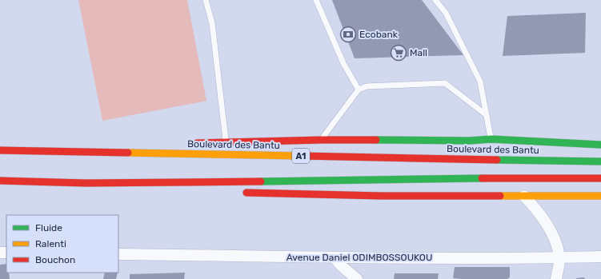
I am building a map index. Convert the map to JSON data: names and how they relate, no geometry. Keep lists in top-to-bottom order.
{
  "streets": {
    "highway": ["Boulevard des Bantu", "A1"],
    "street": ["Avenue Daniel ODIMBOSSOUKOU"]
  },
  "places": {
    "bank": ["Ecobank"],
    "supermarket": ["Mall"]
  },
  "legend": ["Fluide", "Ralenti", "Bouchon"]
}
